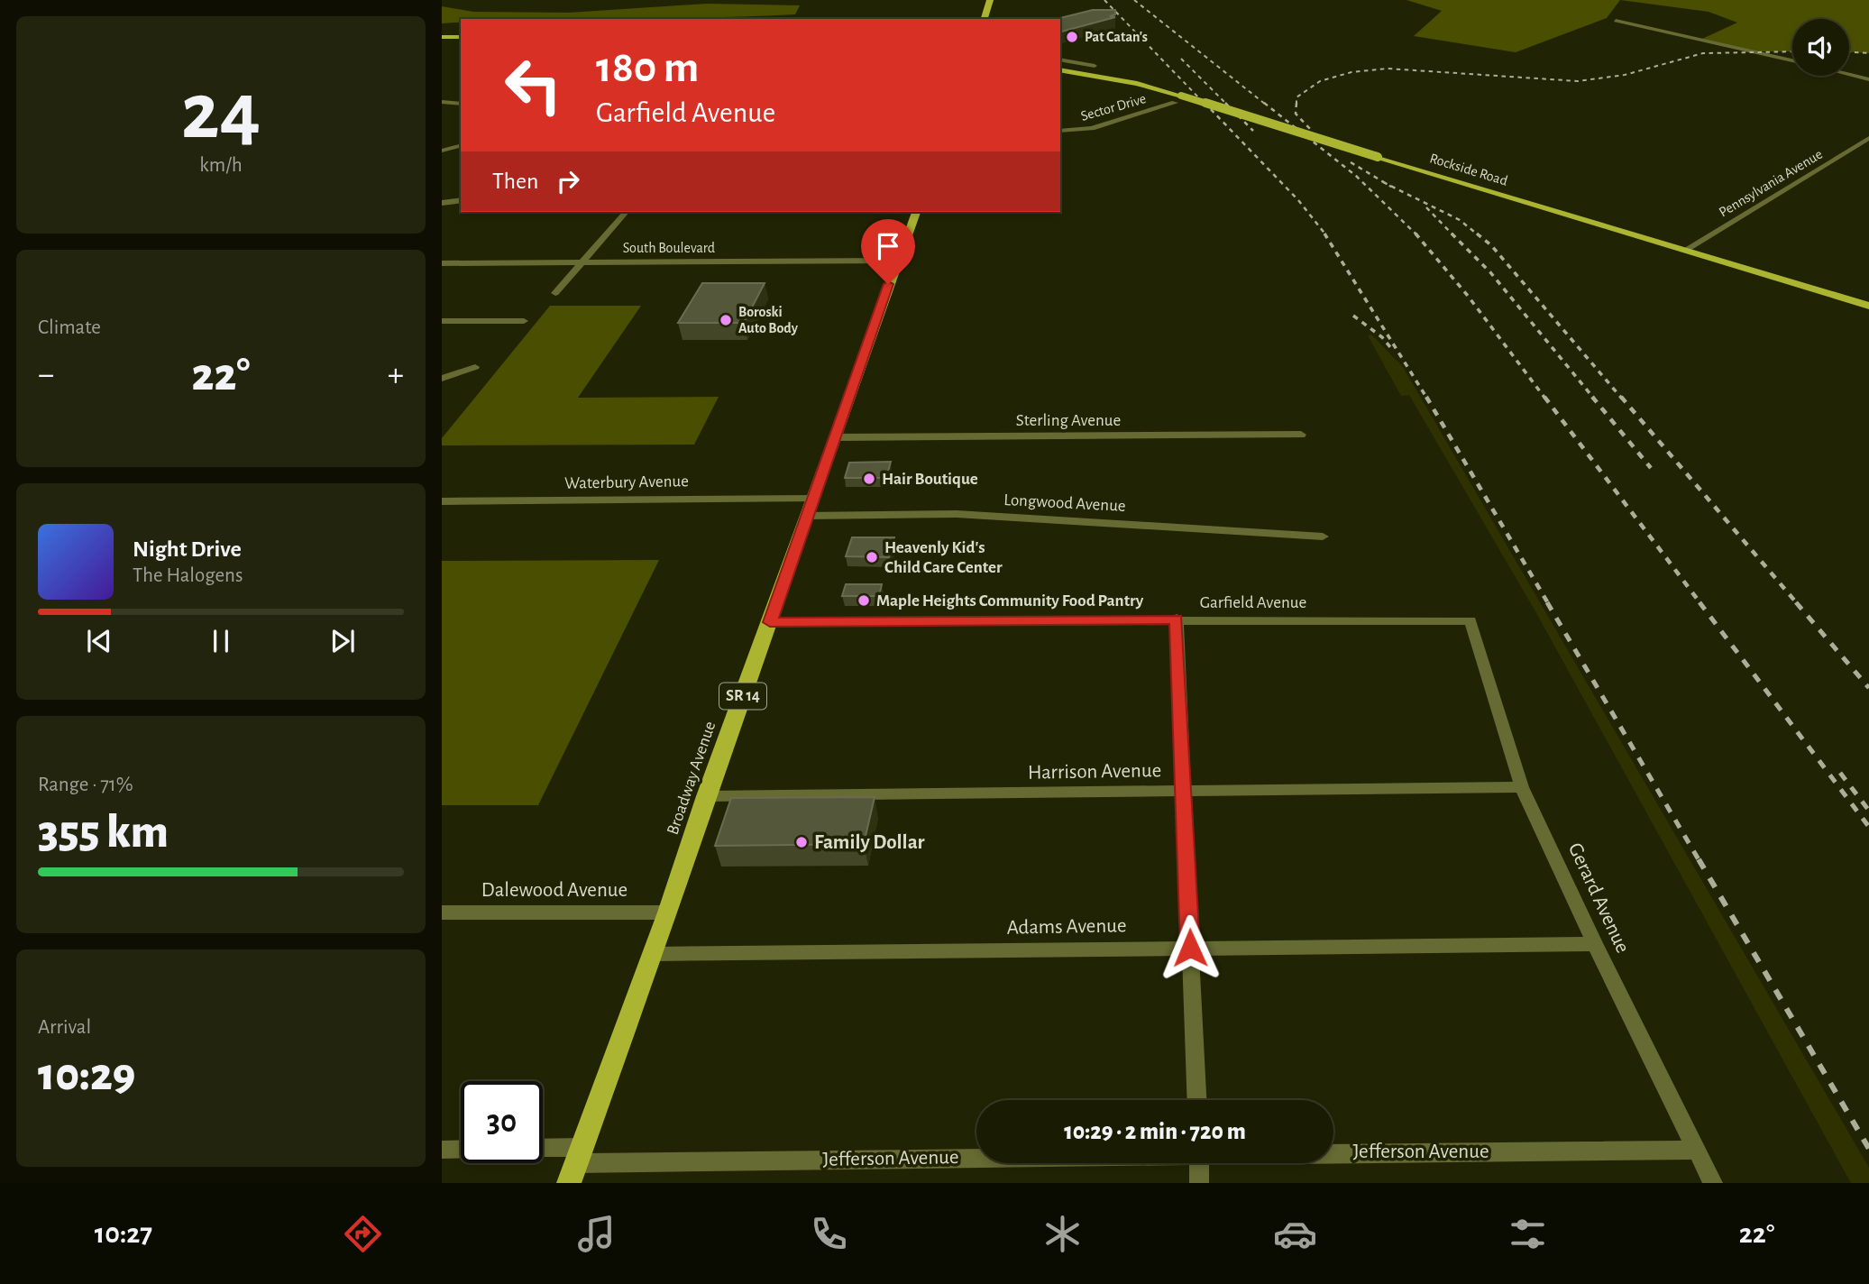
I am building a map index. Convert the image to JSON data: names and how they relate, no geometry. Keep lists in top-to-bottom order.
{
  "streets": {
    "main road": ["Rockside Road", "SR 14", "Broadway Avenue"],
    "street": [
      "Sector Drive",
      "Pennsylvania Avenue",
      "South Boulevard",
      "Sterling Avenue",
      "Waterbury Avenue",
      "Longwood Avenue",
      "Garfield Avenue",
      "Harrison Avenue",
      "Dalewood Avenue",
      "Gerard Avenue",
      "Adams Avenue",
      "Jefferson Avenue"
    ]
  },
  "crossings": [
    ["Sector Drive", "Rockside Road"],
    ["Rockside Road", "Pennsylvania Avenue"],
    ["South Boulevard", "Broadway Avenue"],
    ["Sterling Avenue", "Broadway Avenue"],
    ["Waterbury Avenue", "Longwood Avenue"],
    ["Waterbury Avenue", "Broadway Avenue"],
    ["Longwood Avenue", "Broadway Avenue"],
    ["Garfield Avenue", "Broadway Avenue"],
    ["Garfield Avenue", "Gerard Avenue"],
    ["Harrison Avenue", "Broadway Avenue"],
    ["Harrison Avenue", "Gerard Avenue"],
    ["Broadway Avenue", "Dalewood Avenue"],
    ["Broadway Avenue", "Adams Avenue"],
    ["Broadway Avenue", "Jefferson Avenue"],
    ["Gerard Avenue", "Adams Avenue"],
    ["Gerard Avenue", "Jefferson Avenue"]
  ],
  "places": [
    "Pat Catan's",
    "Boroski Auto Body",
    "Hair Boutique",
    "Heavenly Kid's Child Care Center",
    "Maple Heights Community Food Pantry",
    "Family Dollar"
  ],
  "page": {
    "tile": [
      ["24", "km/h"],
      "Climate",
      ["Range · 71%", "355 km"],
      ["Arrival", "10:29"]
    ],
    "turn": ["180 m", "Garfield Avenue"],
    "then": "Then",
    "heat": ["−", "22°", "+"],
    "song": ["Night Drive", "The Halogens"],
    "limit": "30",
    "trip": "10:29 · 2 min · 720 m",
    "tabs": ["10:27", "22°"]
  }
}
